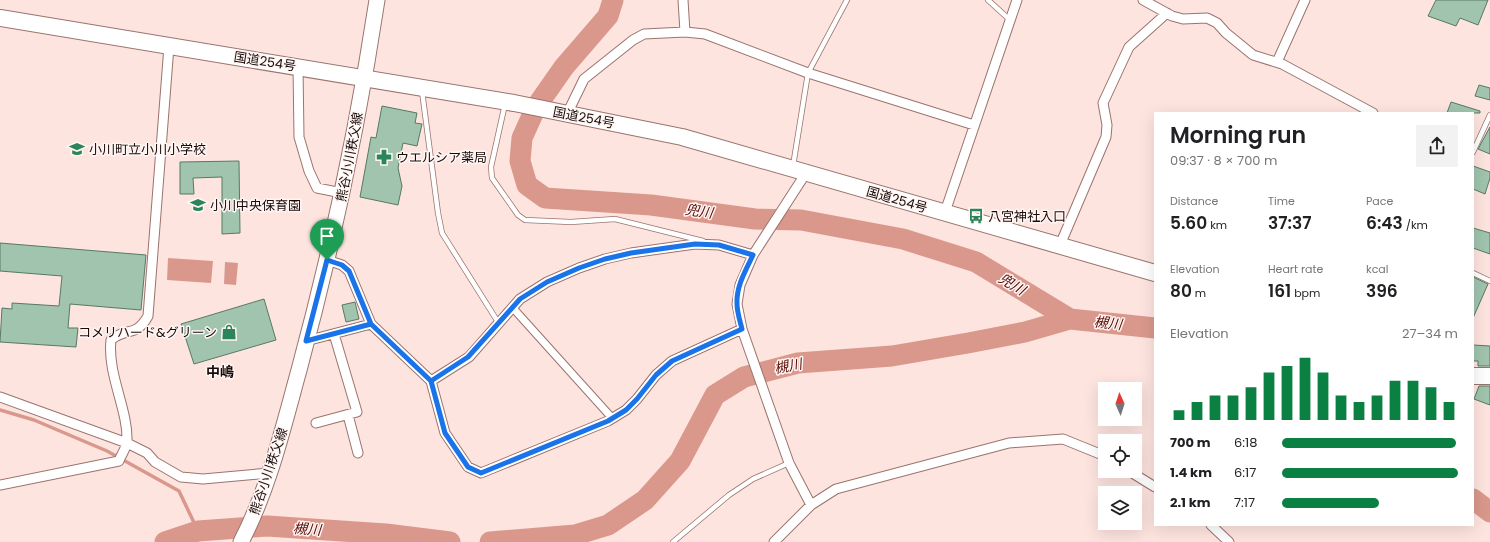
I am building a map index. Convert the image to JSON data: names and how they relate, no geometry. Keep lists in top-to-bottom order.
{
  "streets": {
    "highway": ["国道254号"],
    "main road": ["熊谷小川秩父線"]
  },
  "crossings": [
    ["国道254号", "熊谷小川秩父線"]
  ],
  "districts": ["中嶋"],
  "water": ["兜川", "槻川"],
  "places": {
    "school or university": ["小川町立小川小学校", "小川中央保育園"],
    "pharmacy": ["ウエルシア薬局"],
    "bus stop": ["八宮神社入口"],
    "shop": ["コメリハード&グリーン"]
  },
  "north": "top",
  "page": {
    "heading": ["Morning run", "09:37 · 8 × 700 m"],
    "stats": [
      ["Distance", "5.60 km"],
      ["Time", "37:37"],
      ["Pace", "6:43 /km"],
      ["Elevation", "80 m"],
      ["Heart rate", "161 bpm"],
      ["kcal", "396"]
    ],
    "chart": ["Elevation", "27–34 m"],
    "list": [
      {
        "name": "700 m",
        "note": "6:18"
      },
      {
        "name": "1.4 km",
        "note": "6:17"
      },
      {
        "name": "2.1 km",
        "note": "7:17"
      }
    ]
  }
}
